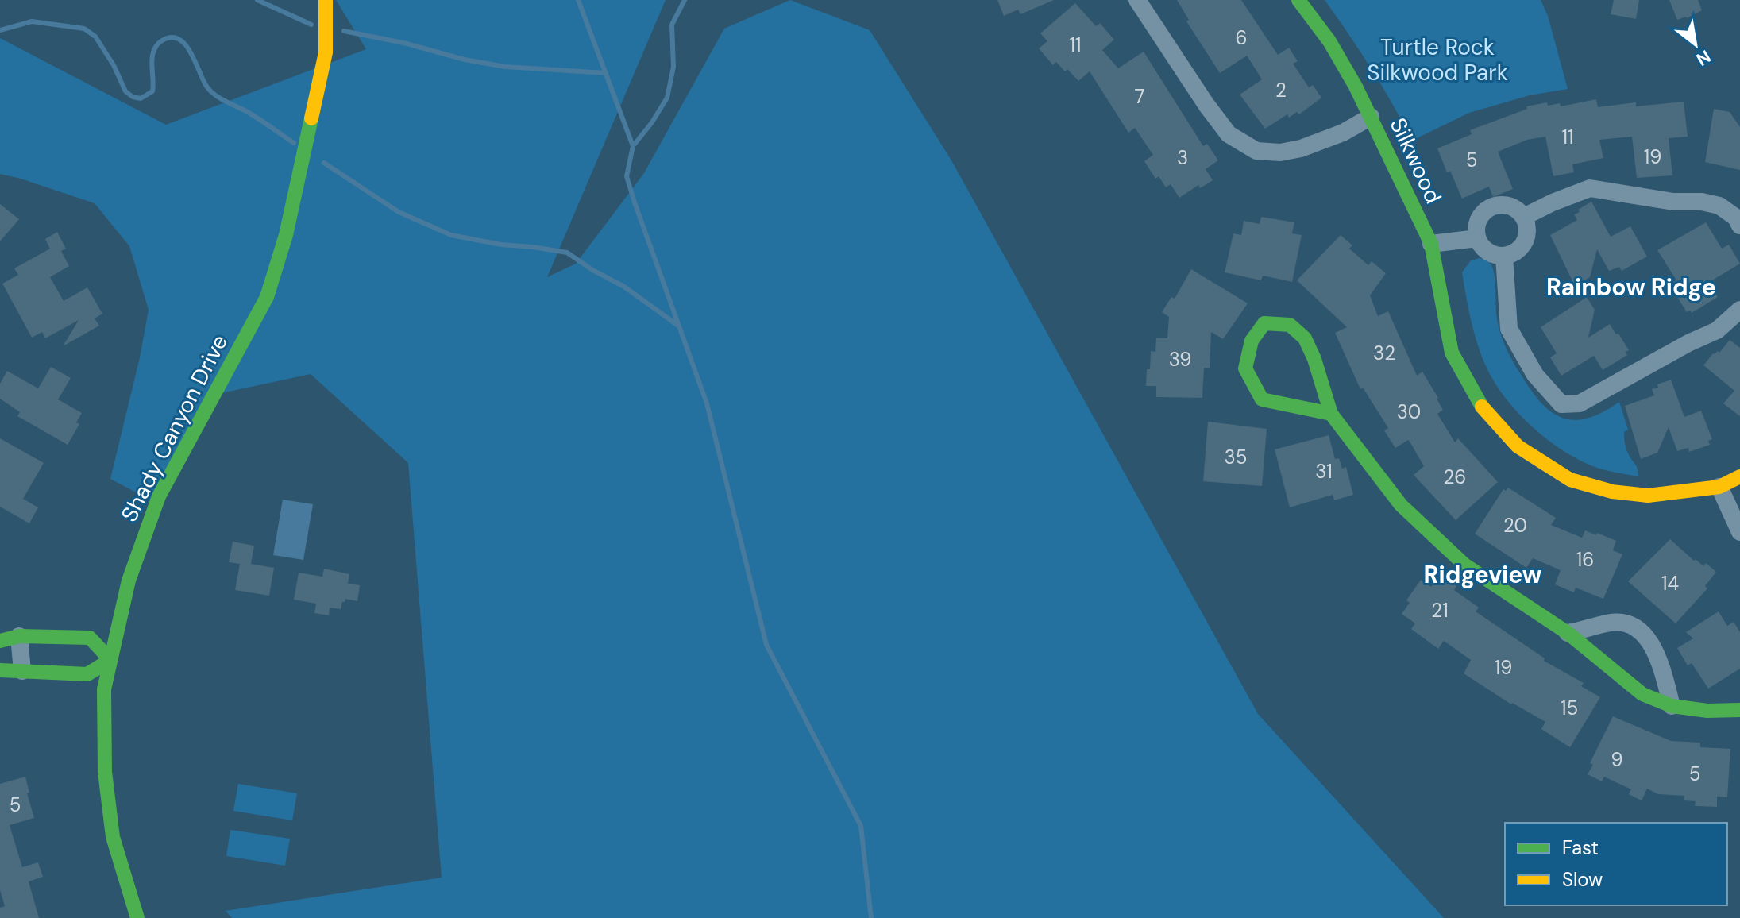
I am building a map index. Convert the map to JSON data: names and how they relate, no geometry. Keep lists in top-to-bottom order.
{
  "streets": {
    "street": ["Silkwood", "Shady Canyon Drive"]
  },
  "districts": ["Rainbow Ridge", "Ridgeview"],
  "parks": ["Turtle Rock Silkwood Park"],
  "house_numbers": [
    "6",
    "11",
    "2",
    "7",
    "11",
    "19",
    "3",
    "5",
    "32",
    "39",
    "30",
    "35",
    "31",
    "26",
    "20",
    "16",
    "14",
    "21",
    "19",
    "15",
    "9",
    "5",
    "5"
  ],
  "legend": ["Fast", "Slow"],
  "north": "bottom right"
}
